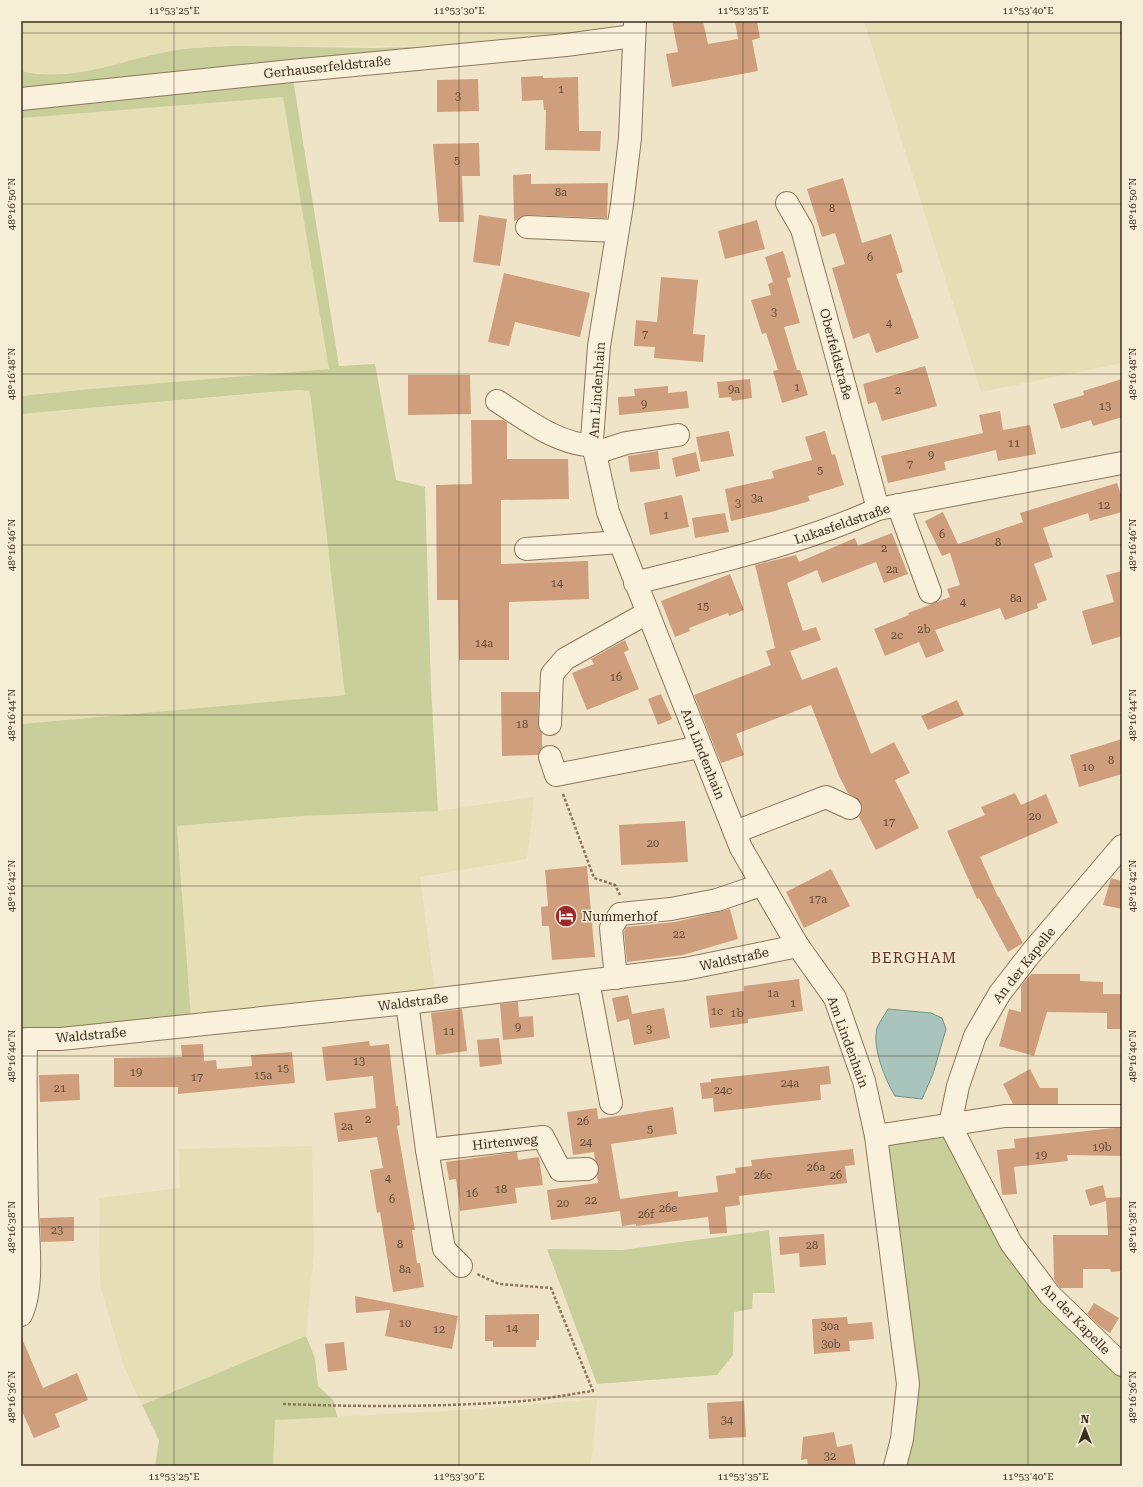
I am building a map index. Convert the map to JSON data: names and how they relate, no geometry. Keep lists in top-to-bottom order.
{
  "streets": {
    "street": [
      "Gerhauserfeldstraße",
      "Oberfeldstraße",
      "Am Lindenhain",
      "Lukasfeldstraße",
      "Waldstraße",
      "An der Kapelle",
      "Hirtenweg"
    ]
  },
  "crossings": [
    ["Gerhauserfeldstraße", "Am Lindenhain"],
    ["Oberfeldstraße", "Lukasfeldstraße"],
    ["Am Lindenhain", "Lukasfeldstraße"],
    ["Am Lindenhain", "Waldstraße"]
  ],
  "districts": ["BERGHAM"],
  "places": {
    "hotel": ["Nummerhof"]
  },
  "house_numbers": [
    "1",
    "3",
    "5",
    "8a",
    "8",
    "6",
    "3",
    "4",
    "7",
    "1",
    "9a",
    "2",
    "9",
    "13",
    "11",
    "9",
    "7",
    "5",
    "3a",
    "3",
    "12",
    "1",
    "6",
    "8",
    "2",
    "2a",
    "14",
    "8a",
    "4",
    "15",
    "2b",
    "2c",
    "14a",
    "16",
    "18",
    "8",
    "10",
    "20",
    "17",
    "20",
    "17a",
    "22",
    "1a",
    "1",
    "1c",
    "1b",
    "9",
    "3",
    "11",
    "13",
    "15",
    "19",
    "15a",
    "17",
    "24a",
    "21",
    "24c",
    "2",
    "26",
    "2a",
    "5",
    "24",
    "19b",
    "19",
    "26a",
    "26c",
    "26",
    "4",
    "18",
    "16",
    "6",
    "22",
    "20",
    "26e",
    "26f",
    "23",
    "8",
    "28",
    "8a",
    "10",
    "30a",
    "14",
    "12",
    "30b",
    "34",
    "32"
  ],
  "north": "top",
  "coordinates": [
    "11°53'25\"E",
    "11°53'30\"E",
    "11°53'35\"E",
    "11°53'40\"E",
    "48°16'50\"N",
    "48°16'48\"N",
    "48°16'46\"N",
    "48°16'44\"N",
    "48°16'42\"N",
    "48°16'40\"N",
    "48°16'38\"N",
    "48°16'36\"N"
  ]
}
